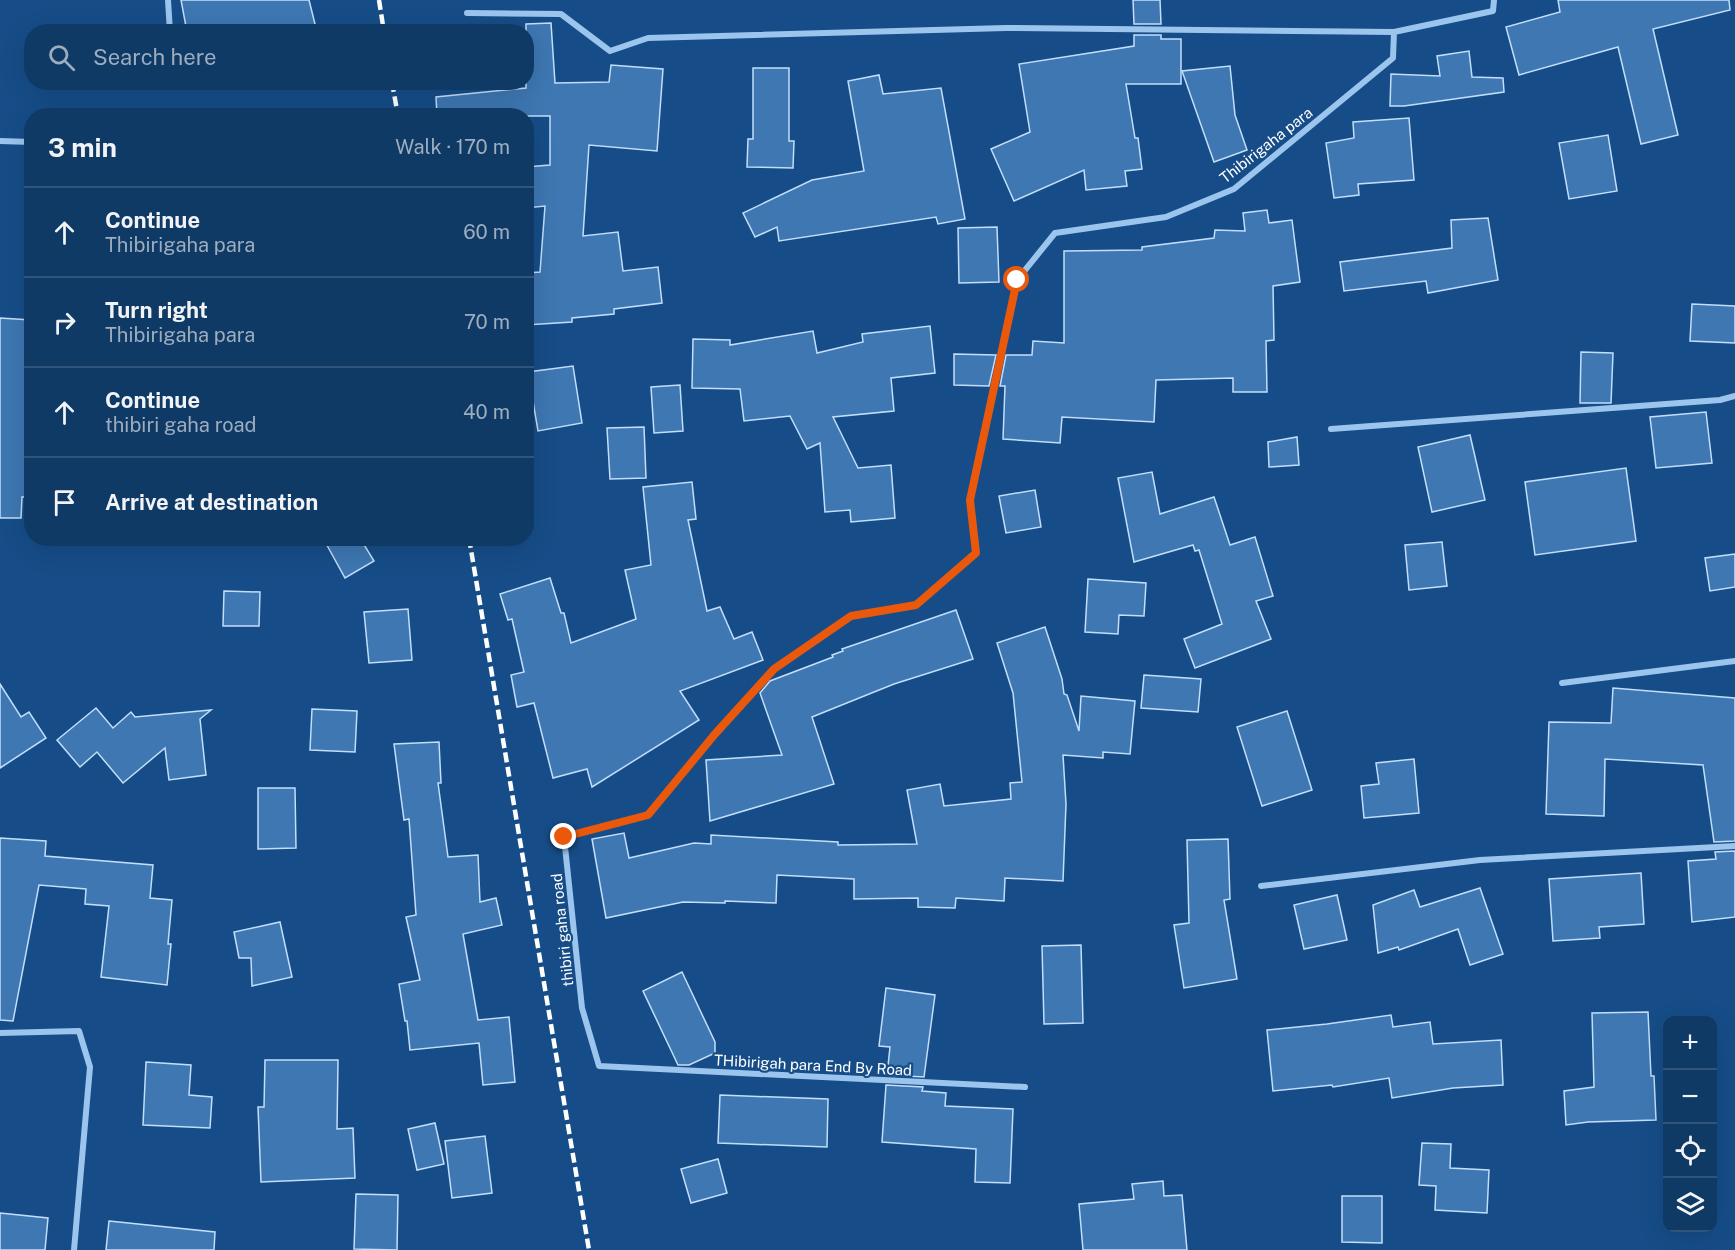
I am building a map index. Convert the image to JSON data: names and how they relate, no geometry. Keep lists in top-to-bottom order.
{
  "streets": {
    "street": ["Thibirigaha para", "thibiri gaha road", "THibirigah para End By Road"]
  },
  "crossings": [
    ["Thibirigaha para", "thibiri gaha road"],
    ["thibiri gaha road", "THibirigah para End By Road"]
  ],
  "page": {
    "search": "Search here",
    "heading": ["3 min", "Walk · 170 m"],
    "list": [
      ["Continue", "Thibirigaha para", "60 m"],
      ["Turn right", "Thibirigaha para", "70 m"],
      ["Continue", "thibiri gaha road", "40 m"],
      "Arrive at destination"
    ],
    "map_buttons": ["+", "−"]
  }
}
